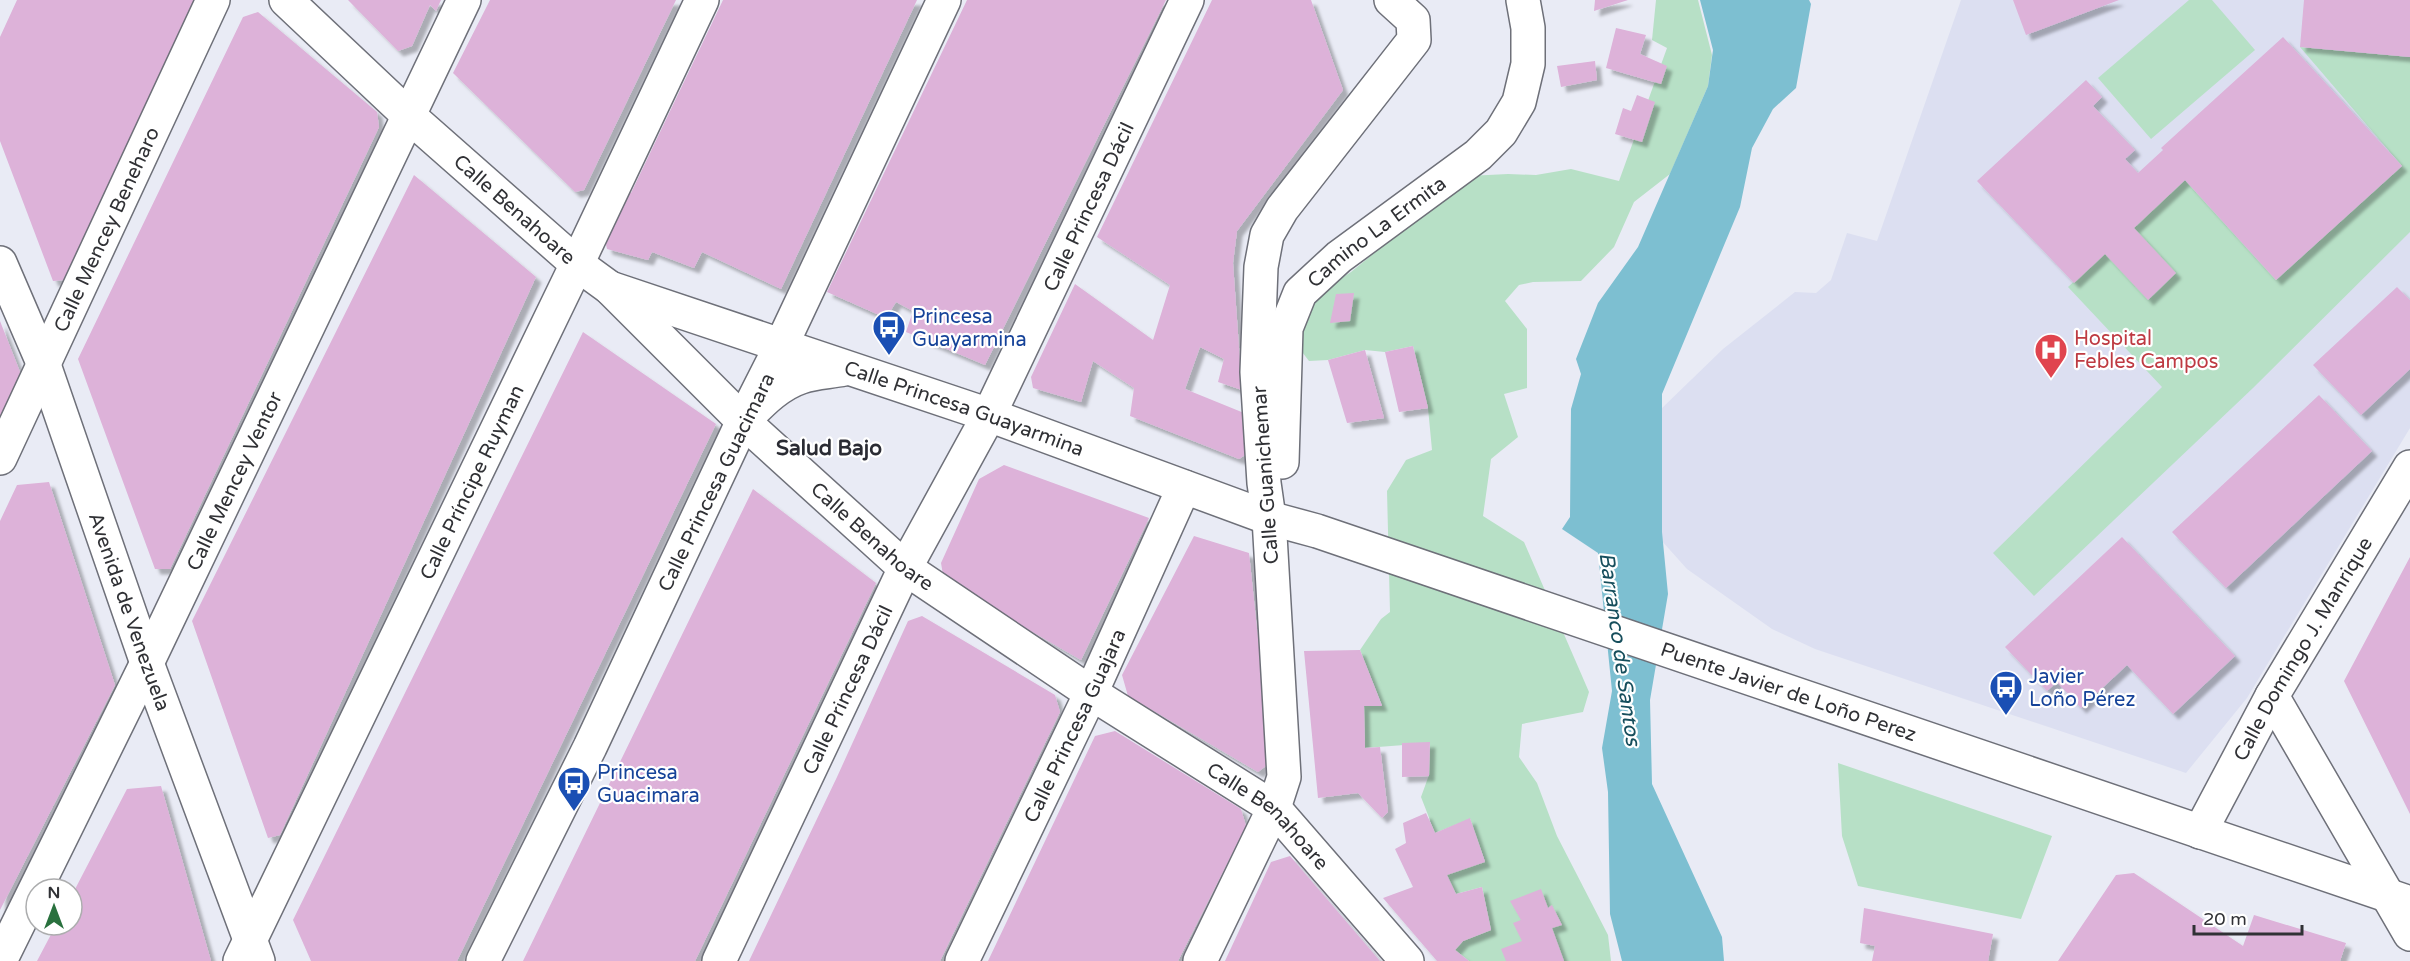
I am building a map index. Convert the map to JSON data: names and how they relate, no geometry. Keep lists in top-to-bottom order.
{
  "streets": {
    "street": [
      "Calle Princesa Dácil",
      "Calle Benahoare",
      "Calle Mencey Beneharo",
      "Camino La Ermita",
      "Calle Princesa Guayarmina",
      "Calle Guanichemar",
      "Calle Mencey Ventor",
      "Calle Príncipe Ruyman",
      "Calle Princesa Guacimara",
      "Avenida de Venezuela",
      "Calle Domingo J. Manrique",
      "Puente Javier de Loño Perez",
      "Calle Princesa Guajara"
    ]
  },
  "crossings": [
    ["Calle Princesa Dácil", "Calle Benahoare"],
    ["Calle Princesa Dácil", "Calle Princesa Guayarmina"],
    ["Calle Benahoare", "Calle Princesa Guayarmina"],
    ["Calle Benahoare", "Calle Guanichemar"],
    ["Calle Benahoare", "Calle Mencey Ventor"],
    ["Calle Benahoare", "Calle Príncipe Ruyman"],
    ["Calle Benahoare", "Calle Princesa Guacimara"],
    ["Calle Benahoare", "Calle Princesa Guajara"],
    ["Calle Mencey Beneharo", "Avenida de Venezuela"],
    ["Camino La Ermita", "Calle Guanichemar"],
    ["Calle Princesa Guayarmina", "Calle Guanichemar"],
    ["Calle Princesa Guayarmina", "Calle Princesa Guacimara"],
    ["Calle Princesa Guayarmina", "Puente Javier de Loño Perez"],
    ["Calle Princesa Guayarmina", "Calle Princesa Guajara"],
    ["Calle Mencey Ventor", "Avenida de Venezuela"],
    ["Calle Príncipe Ruyman", "Avenida de Venezuela"],
    ["Calle Domingo J. Manrique", "Puente Javier de Loño Perez"]
  ],
  "districts": ["Salud Bajo"],
  "water": ["Barranco de Santos"],
  "places": {
    "bus stop": ["Princesa Guayarmina", "Javier Loño Pérez", "Princesa Guacimara"],
    "hospital": ["Hospital Febles Campos"]
  },
  "scale_bar": "20 m",
  "north": "top"
}
